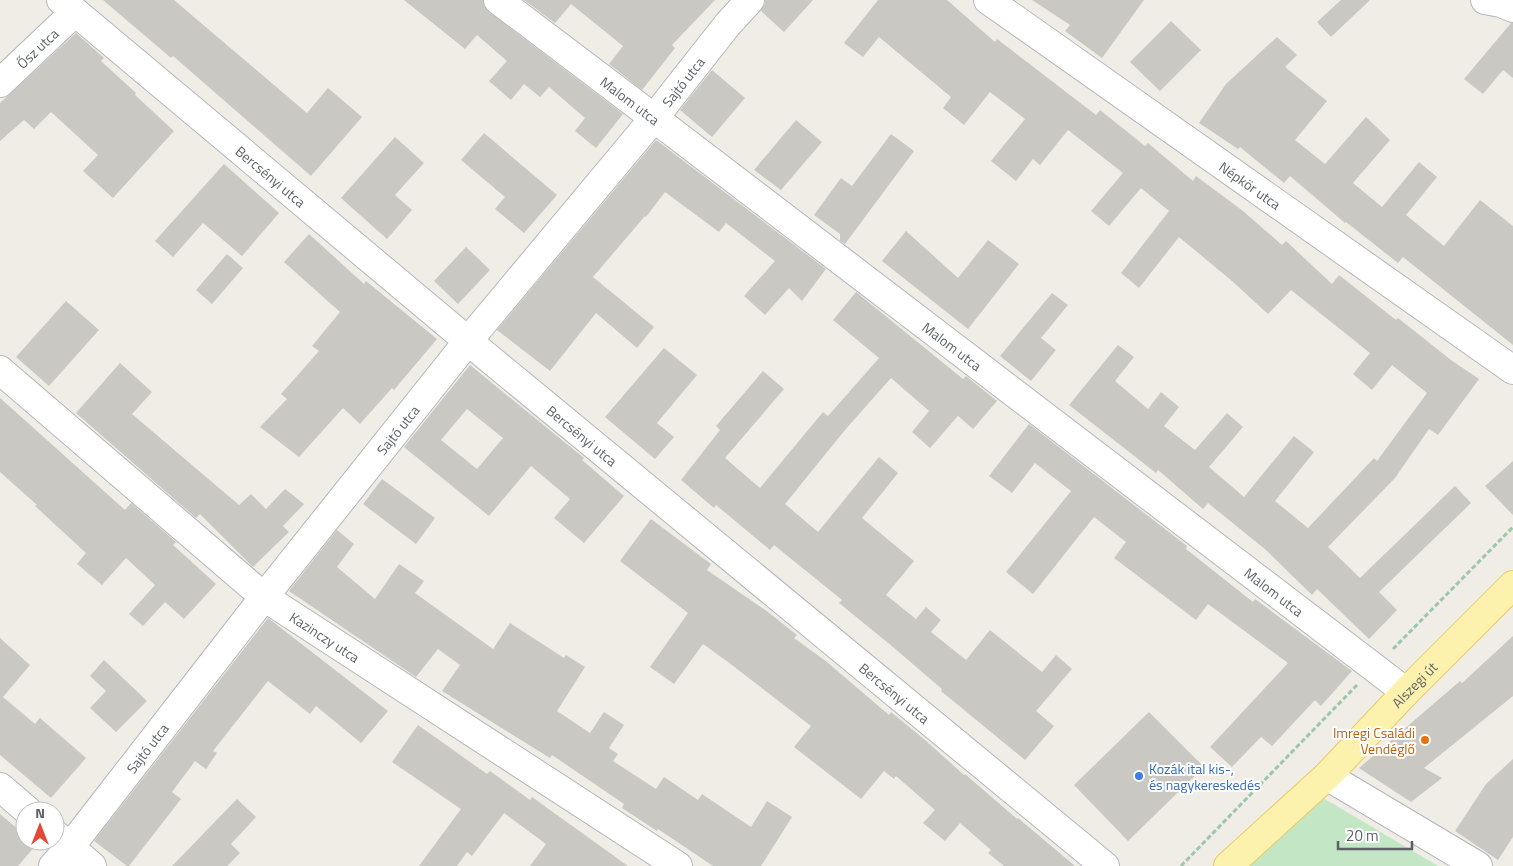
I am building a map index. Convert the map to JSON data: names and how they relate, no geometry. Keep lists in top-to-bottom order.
{
  "streets": {
    "main road": ["Alszegi út"],
    "street": [
      "Ősz utca",
      "Sajtó utca",
      "Malom utca",
      "Bercsényi utca",
      "Népkör utca",
      "Kazinczy utca"
    ]
  },
  "crossings": [
    ["Ősz utca", "Bercsényi utca"],
    ["Sajtó utca", "Malom utca"],
    ["Sajtó utca", "Bercsényi utca"],
    ["Sajtó utca", "Kazinczy utca"],
    ["Malom utca", "Alszegi út"]
  ],
  "places": ["Imregi Családi Vendéglő", "Kozák ital kis-, és nagykereskedés"],
  "scale_bar": "20 m",
  "north": "top"
}
